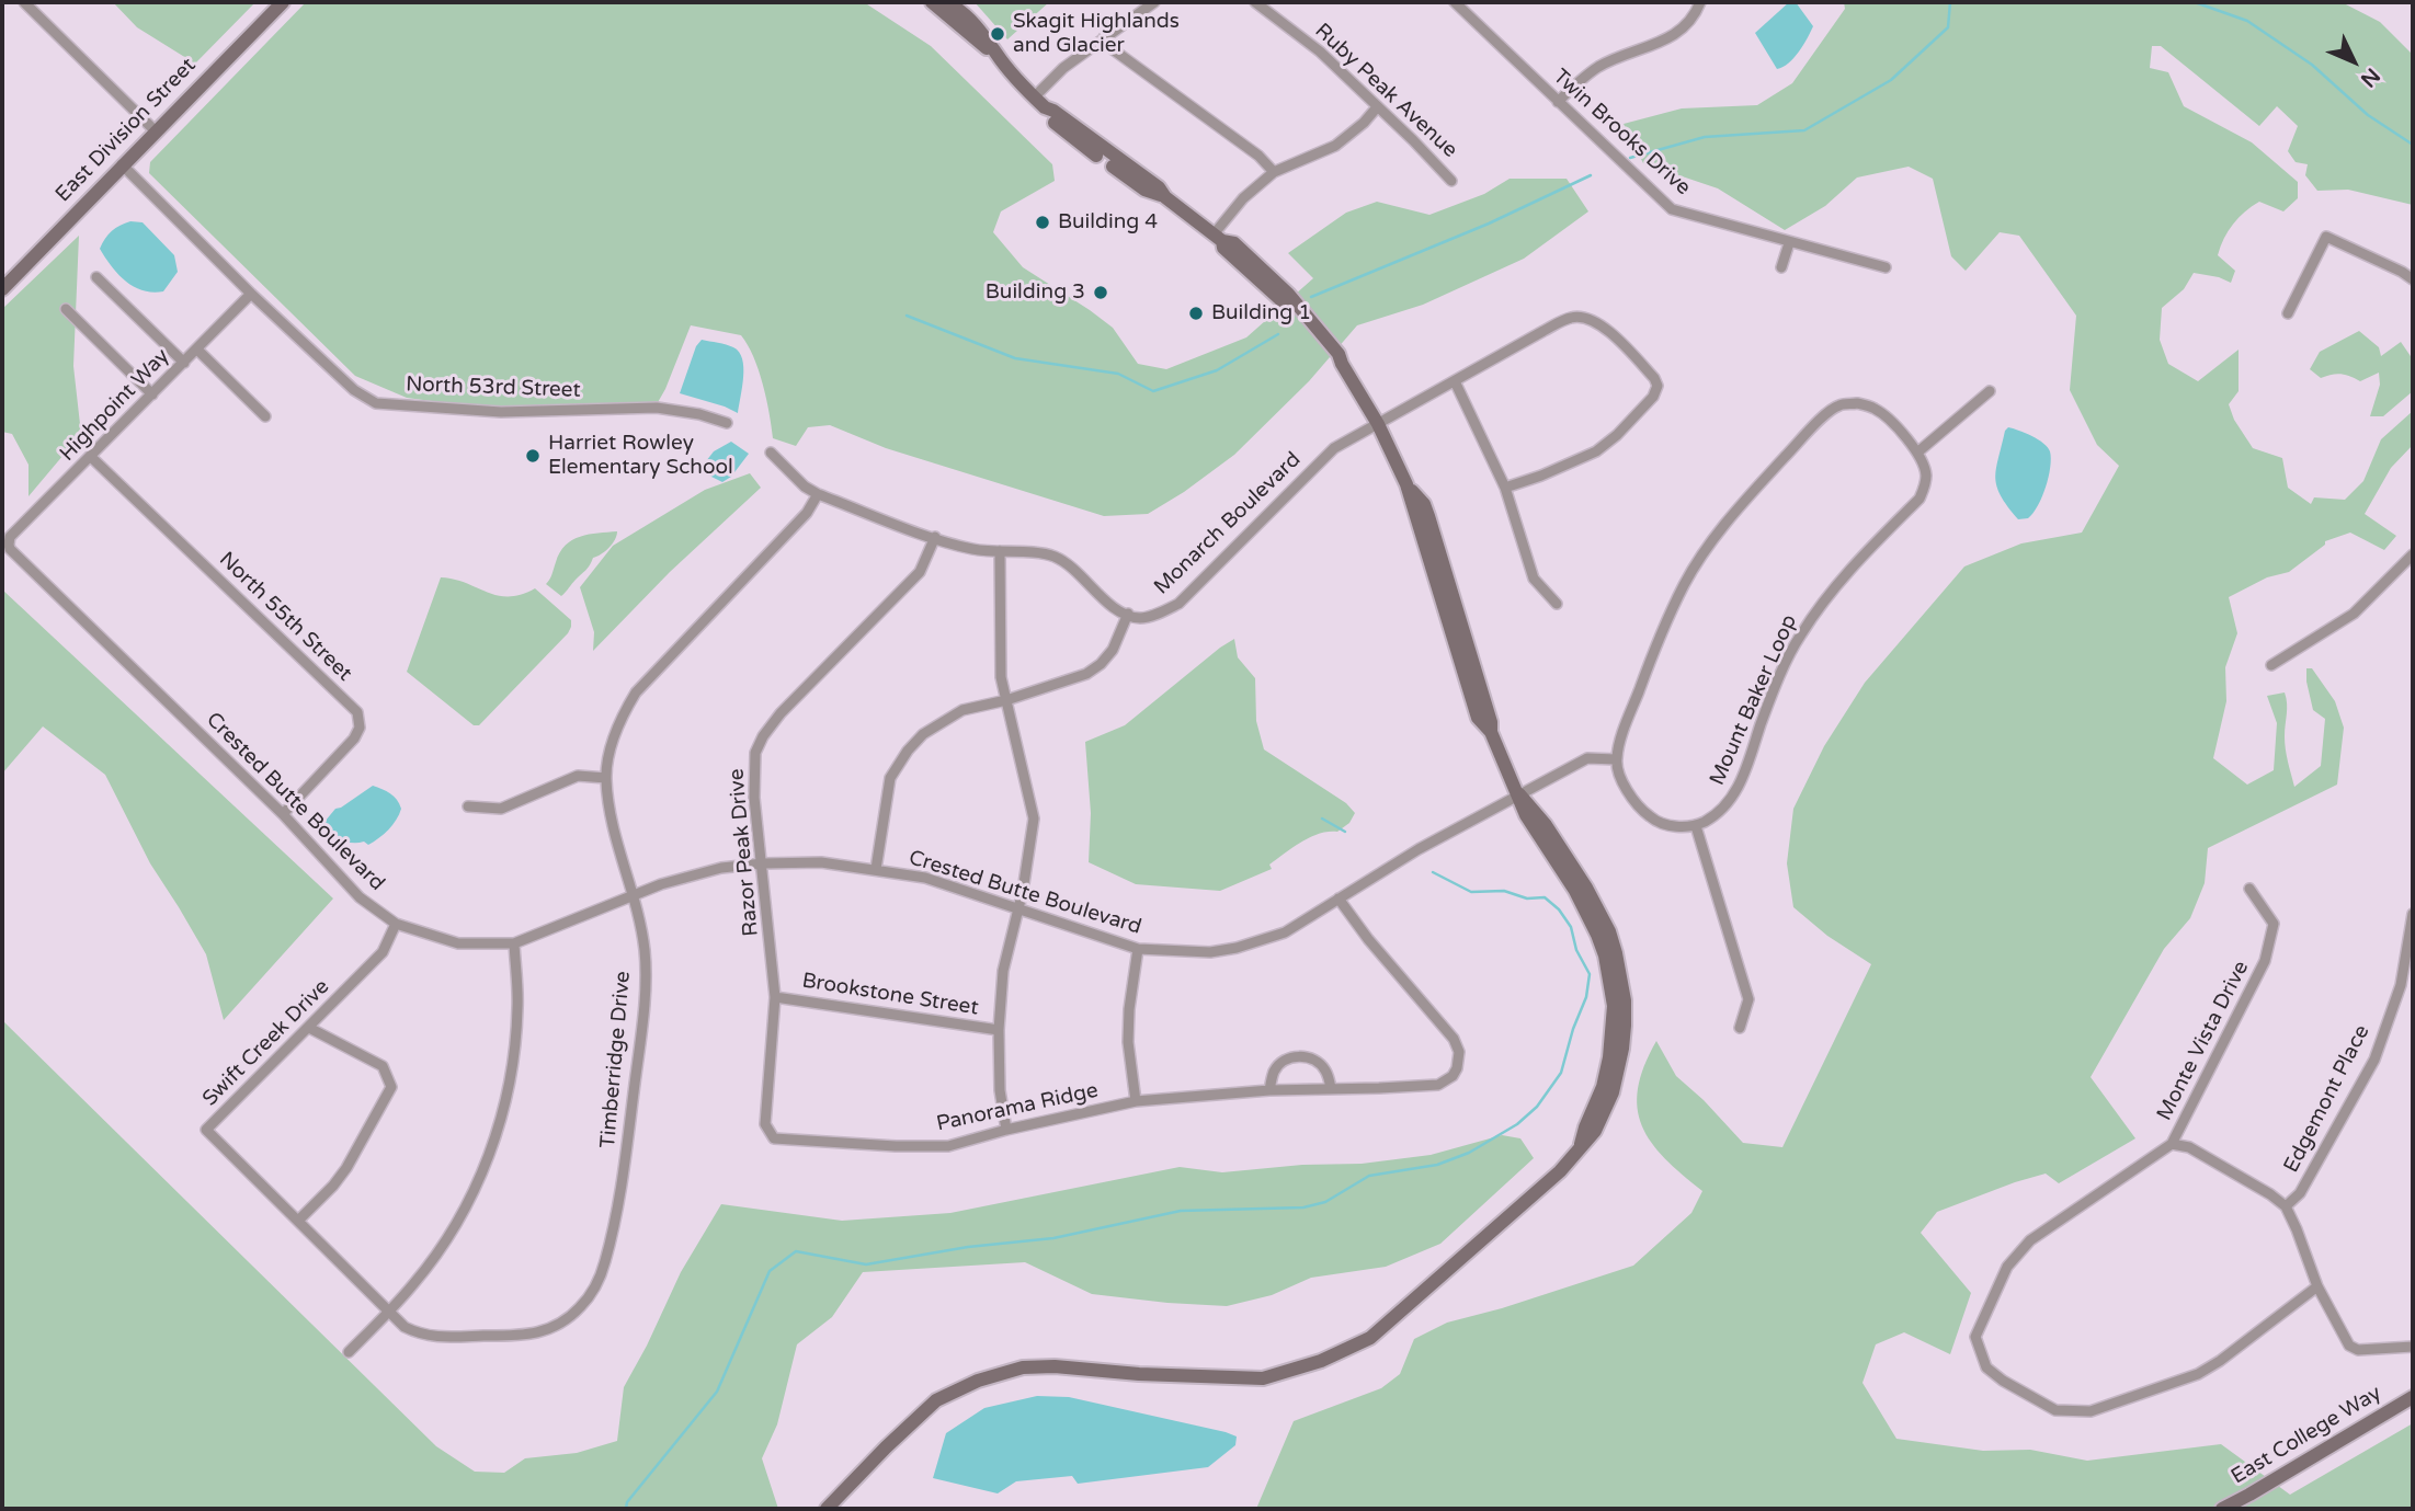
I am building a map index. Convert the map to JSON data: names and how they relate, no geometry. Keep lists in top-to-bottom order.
{
  "streets": {
    "street": [
      "Ruby Peak Avenue",
      "East Division Street",
      "Twin Brooks Drive",
      "North 53rd Street",
      "Highpoint Way",
      "Monarch Boulevard",
      "North 55th Street",
      "Mount Baker Loop",
      "Crested Butte Boulevard",
      "Razor Peak Drive",
      "Brookstone Street",
      "Monte Vista Drive",
      "Swift Creek Drive",
      "Timberridge Drive",
      "Edgemont Place",
      "Panorama Ridge",
      "East College Way"
    ]
  },
  "crossings": [
    ["East Division Street", "North 53rd Street"],
    ["North 53rd Street", "Highpoint Way"],
    ["Highpoint Way", "North 55th Street"],
    ["Highpoint Way", "Crested Butte Boulevard"],
    ["North 55th Street", "Crested Butte Boulevard"],
    ["Crested Butte Boulevard", "Razor Peak Drive"],
    ["Crested Butte Boulevard", "Swift Creek Drive"],
    ["Crested Butte Boulevard", "Timberridge Drive"],
    ["Crested Butte Boulevard", "Panorama Ridge"],
    ["Razor Peak Drive", "Brookstone Street"],
    ["Razor Peak Drive", "Panorama Ridge"],
    ["Monte Vista Drive", "Edgemont Place"],
    ["Swift Creek Drive", "Timberridge Drive"]
  ],
  "places": [
    "Skagit Highlands and Glacier",
    "Building 4",
    "Building 3",
    "Building 1",
    "Harriet Rowley Elementary School"
  ],
  "north": "bottom right"
}
